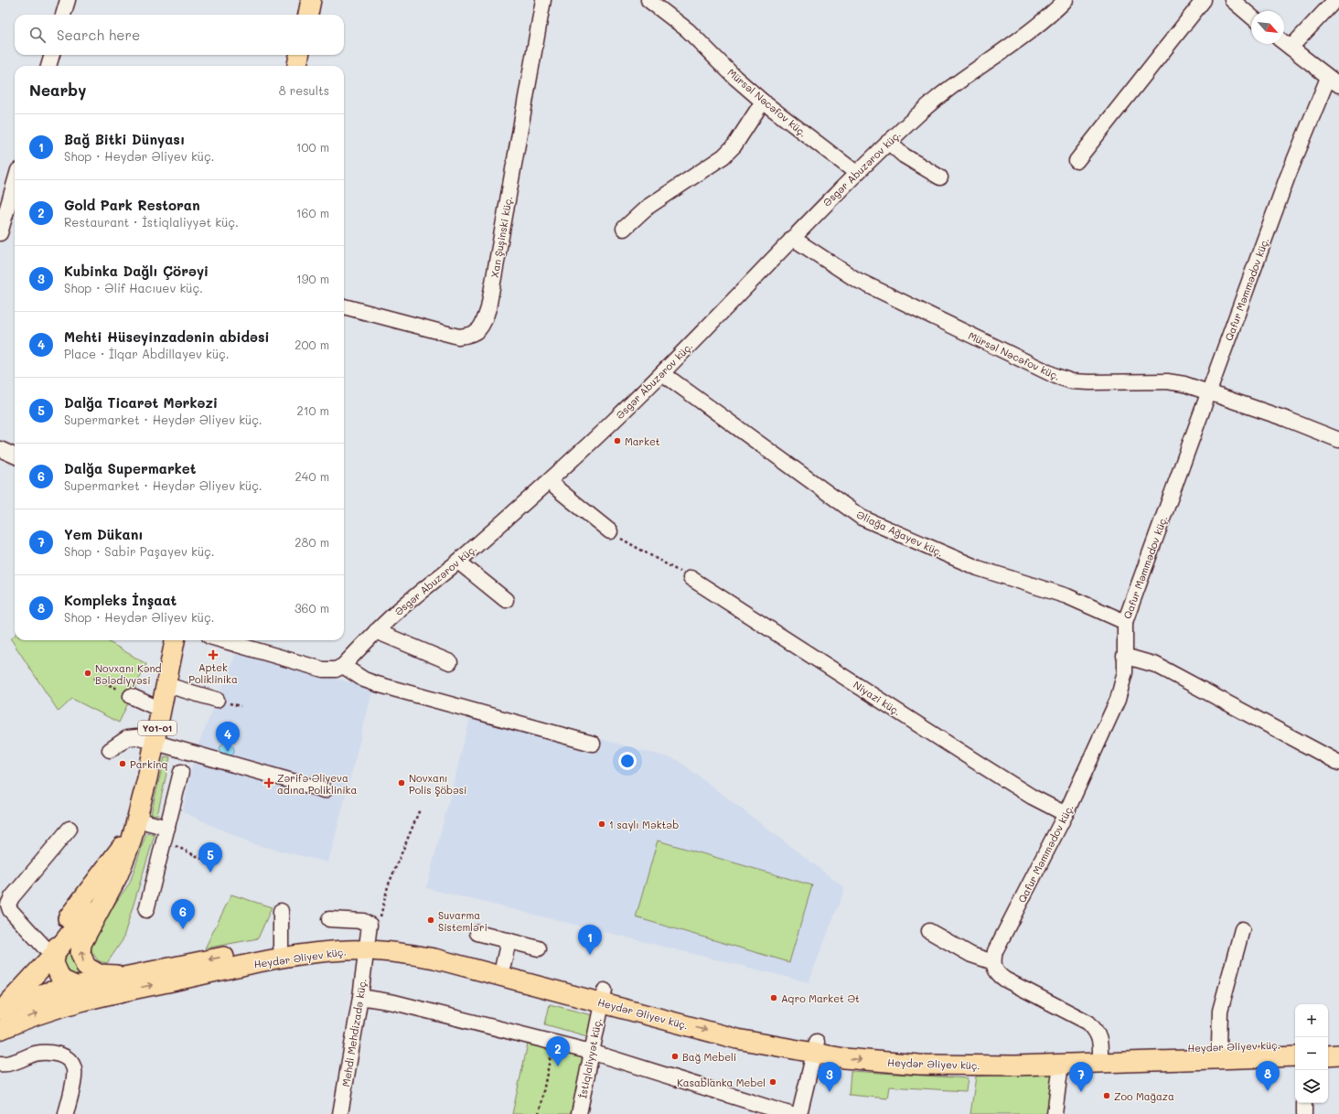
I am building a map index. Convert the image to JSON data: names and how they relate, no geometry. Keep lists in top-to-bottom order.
{
  "streets": {
    "main road": ["Y01-01", "Heydər Əliyev küç."],
    "street": [
      "Mürsəl Nəcəfov küç.",
      "Əsgər Abuzərov küç.",
      "Xan Şuşinski küç.",
      "Qafur Məmmədov küç.",
      "Əliağa Ağayev küç.",
      "Niyazi küç.",
      "Mehdi Mehdizadə küç.",
      "İstiqlaliyyət küç."
    ]
  },
  "crossings": [
    ["Mürsəl Nəcəfov küç.", "Əsgər Abuzərov küç."],
    ["Mürsəl Nəcəfov küç.", "Qafur Məmmədov küç."],
    ["Əsgər Abuzərov küç.", "Əliağa Ağayev küç."],
    ["Qafur Məmmədov küç.", "Əliağa Ağayev küç."],
    ["Qafur Məmmədov küç.", "Niyazi küç."],
    ["Heydər Əliyev küç.", "Mehdi Mehdizadə küç."],
    ["Heydər Əliyev küç.", "İstiqlaliyyət küç."]
  ],
  "places": {
    "other": [
      "Market",
      "Novxanı Kənd Bələdiyyəsi",
      "Parkinq",
      "Novxanı Polis Şöbəsi",
      "1 saylı Məktəb",
      "Suvarma Sistemləri",
      "Aqro Market Ət",
      "Bağ Mebeli",
      "Kasablanka Mebel",
      "Zoo Mağaza"
    ],
    "health": ["Aptek Poliklinika", "Zərifə Əliyeva adına Poliklinika"]
  },
  "north": "bottom right",
  "page": {
    "search": "Search here",
    "heading": ["Nearby", "8 results"],
    "list": [
      {
        "mark": "1",
        "name": "Bağ Bitki Dünyası",
        "note": "Shop · Heydər Əliyev küç.",
        "value": "100 m"
      },
      {
        "mark": "2",
        "name": "Gold Park Restoran",
        "note": "Restaurant · İstiqlaliyyət küç.",
        "value": "160 m"
      },
      {
        "mark": "3",
        "name": "Kubinka Dağlı Çörəyi",
        "note": "Shop · Əlif Hacıuev küç.",
        "value": "190 m"
      },
      {
        "mark": "4",
        "name": "Mehti Hüseyinzadənin abidəsi",
        "note": "Place · İlqar Abdillayev küç.",
        "value": "200 m"
      },
      {
        "mark": "5",
        "name": "Dalğa Ticarət Mərkəzi",
        "note": "Supermarket · Heydər Əliyev küç.",
        "value": "210 m"
      },
      {
        "mark": "6",
        "name": "Dalğa Supermarket",
        "note": "Supermarket · Heydər Əliyev küç.",
        "value": "240 m"
      },
      {
        "mark": "7",
        "name": "Yem Dükanı",
        "note": "Shop · Sabir Paşayev küç.",
        "value": "280 m"
      },
      {
        "mark": "8",
        "name": "Kompleks İnşaat",
        "note": "Shop · Heydər Əliyev küç.",
        "value": "360 m"
      }
    ],
    "pins": [
      "4",
      "5",
      "6",
      "1",
      "2",
      "8",
      "3",
      "7"
    ],
    "map_buttons": ["+", "−"]
  }
}
